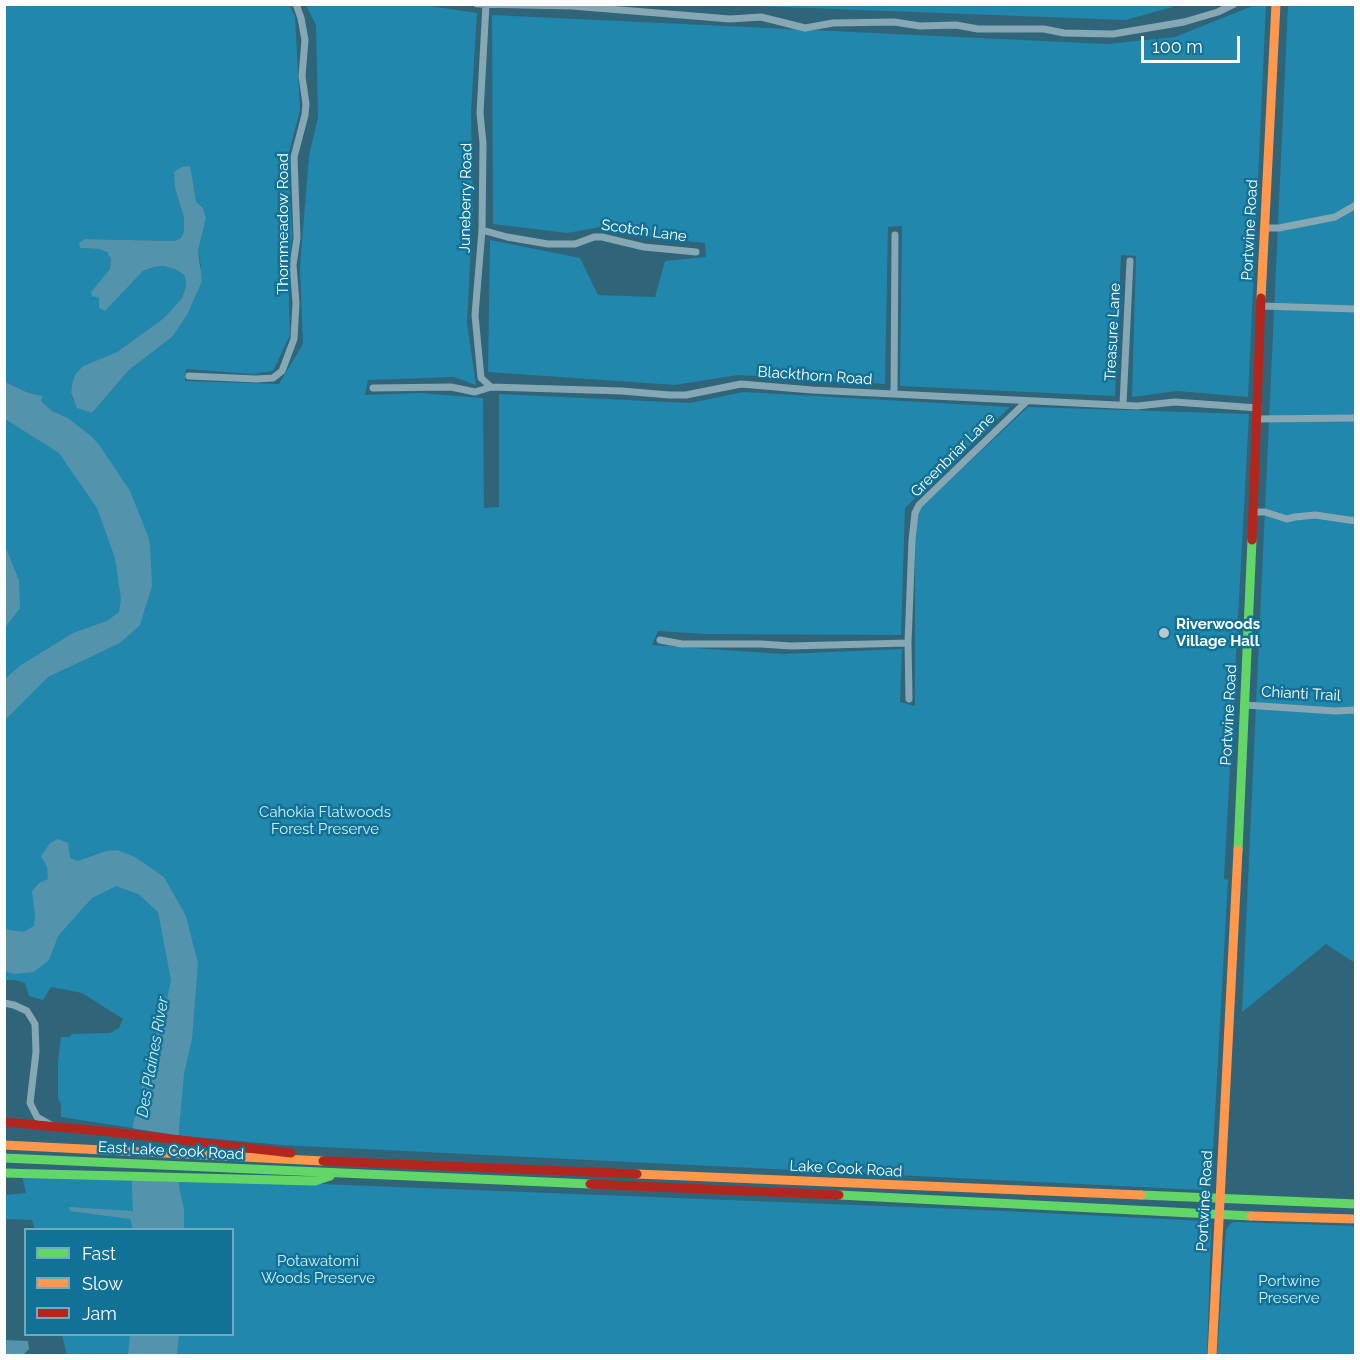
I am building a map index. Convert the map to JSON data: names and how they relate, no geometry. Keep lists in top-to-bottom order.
{
  "streets": {
    "main road": ["Portwine Road", "East Lake Cook Road", "Lake Cook Road"],
    "street": [
      "Juneberry Road",
      "Thornmeadow Road",
      "Scotch Lane",
      "Treasure Lane",
      "Blackthorn Road",
      "Greenbriar Lane",
      "Chianti Trail"
    ]
  },
  "crossings": [
    ["Juneberry Road", "Scotch Lane"],
    ["Juneberry Road", "Blackthorn Road"],
    ["Portwine Road", "Blackthorn Road"],
    ["Portwine Road", "Chianti Trail"],
    ["Portwine Road", "Lake Cook Road"],
    ["Treasure Lane", "Blackthorn Road"],
    ["Blackthorn Road", "Greenbriar Lane"],
    ["East Lake Cook Road", "Lake Cook Road"]
  ],
  "water": ["Des Plaines River"],
  "parks": ["Cahokia Flatwoods Forest Preserve", "Potawatomi Woods Preserve", "Portwine Preserve"],
  "places": ["Riverwoods Village Hall"],
  "legend": ["Fast", "Slow", "Jam"],
  "scale_bar": "100 m"
}
